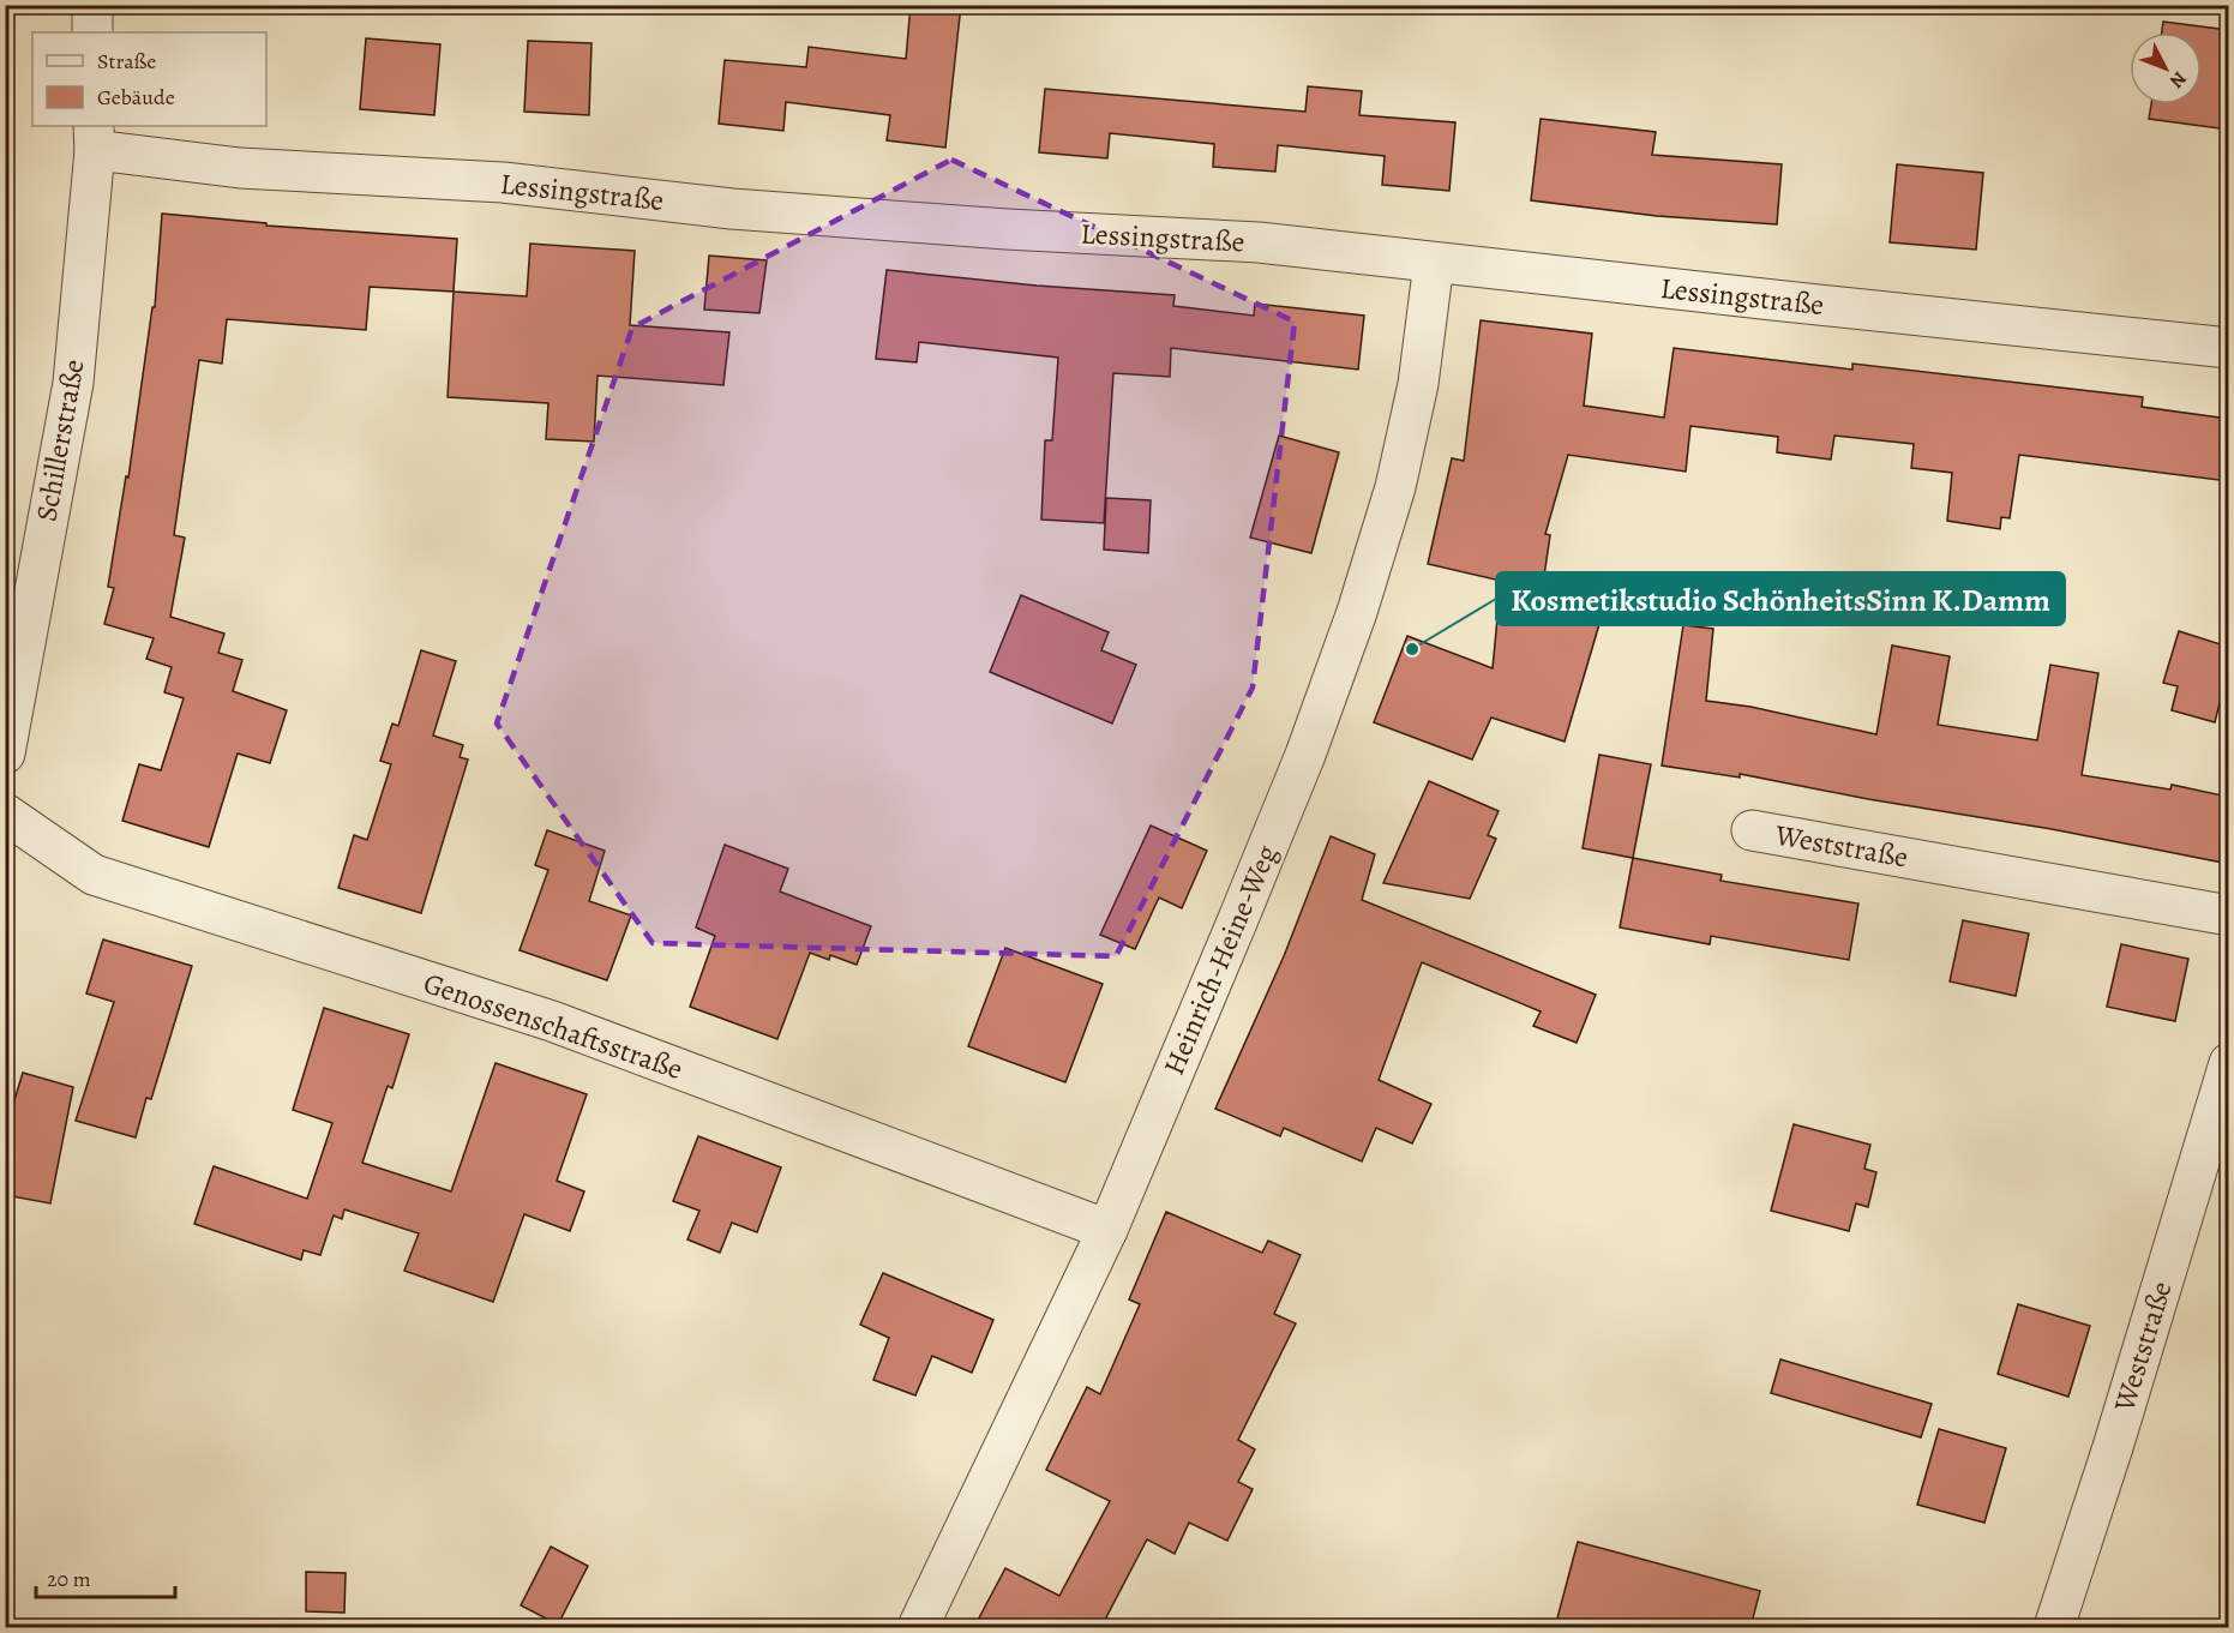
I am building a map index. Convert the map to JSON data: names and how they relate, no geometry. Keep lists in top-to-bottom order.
{
  "streets": {
    "street": [
      "Lessingstraße",
      "Schillerstraße",
      "Weststraße",
      "Heinrich-Heine-Weg",
      "Genossenschaftsstraße"
    ]
  },
  "crossings": [
    ["Lessingstraße", "Schillerstraße"],
    ["Lessingstraße", "Heinrich-Heine-Weg"],
    ["Heinrich-Heine-Weg", "Genossenschaftsstraße"]
  ],
  "places": ["Kosmetikstudio SchönheitsSinn K.Damm"],
  "legend": ["Straße", "Gebäude"],
  "scale_bar": "20 m",
  "north": "bottom right"
}
